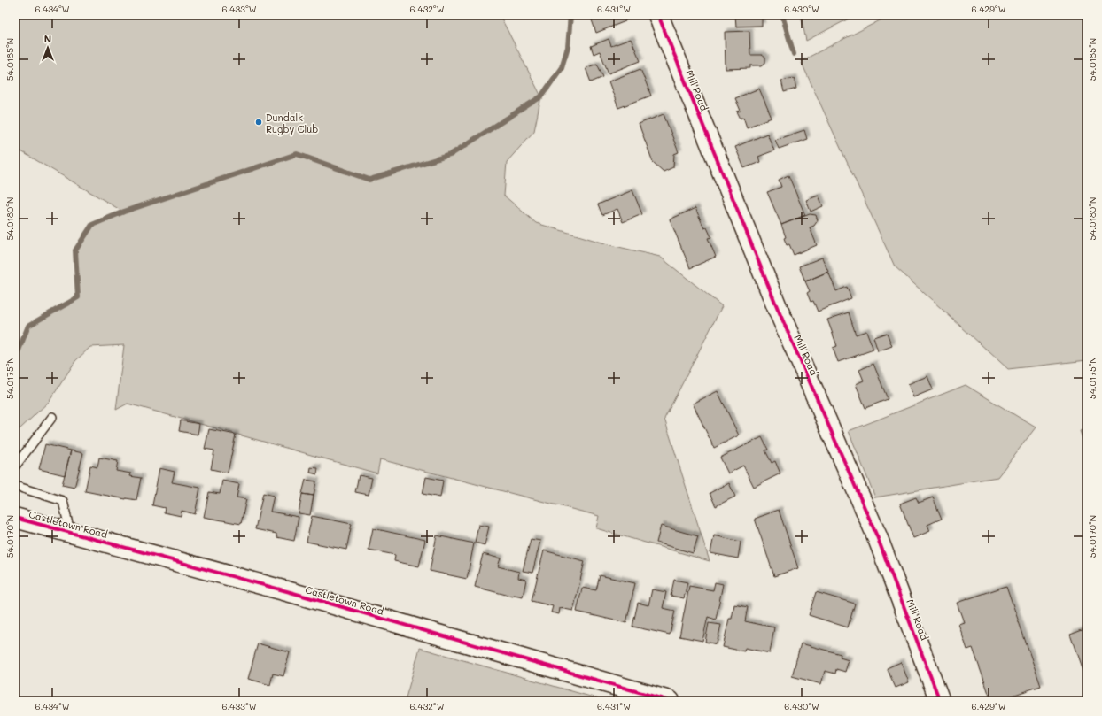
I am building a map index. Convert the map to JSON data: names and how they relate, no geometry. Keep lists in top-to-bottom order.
{
  "streets": {
    "street": ["Mill Road", "Castletown Road"]
  },
  "places": ["Dundalk Rugby Club"],
  "north": "top",
  "coordinates": [
    "6.434°W",
    "6.433°W",
    "6.432°W",
    "6.431°W",
    "6.430°W",
    "6.429°W",
    "54.0185°N",
    "54.0180°N",
    "54.0175°N",
    "54.0170°N"
  ]
}
